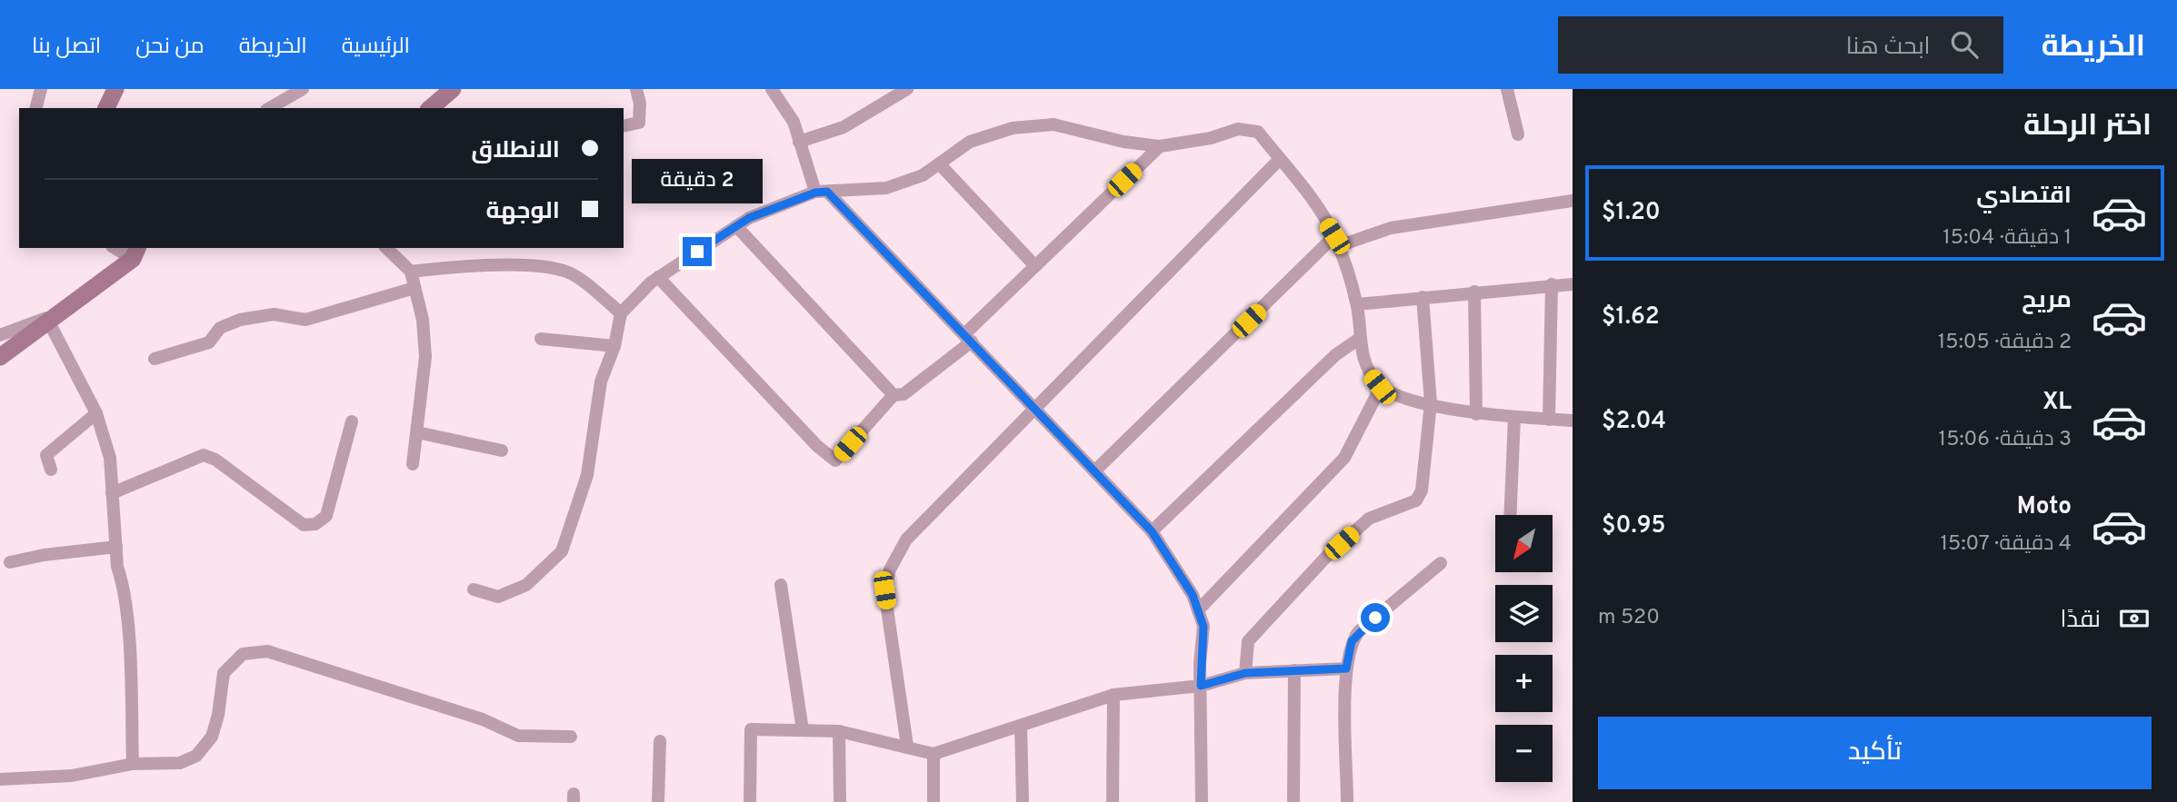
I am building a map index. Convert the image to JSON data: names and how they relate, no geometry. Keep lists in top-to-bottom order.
{
  "north": "bottom left",
  "page": {
    "header": "الخريطة",
    "search": "ابحث هنا",
    "nav": [
      "الرئيسية",
      "الخريطة",
      "من نحن",
      "اتصل بنا"
    ],
    "heading": "اختر الرحلة",
    "banner": ["الانطلاق", "الوجهة"],
    "bubble": "2 دقيقة",
    "list": [
      {
        "name": "اقتصادي",
        "note": "1 دقيقة · 15:04",
        "value": "$1.20"
      },
      {
        "name": "مريح",
        "note": "2 دقيقة · 15:05",
        "value": "$1.62"
      },
      {
        "name": "XL",
        "note": "3 دقيقة · 15:06",
        "value": "$2.04"
      },
      {
        "name": "Moto",
        "note": "4 دقيقة · 15:07",
        "value": "$0.95"
      }
    ],
    "map_buttons": ["+", "−"],
    "pay": ["نقدًا", "520 m"],
    "buttons": "تأكيد"
  }
}
